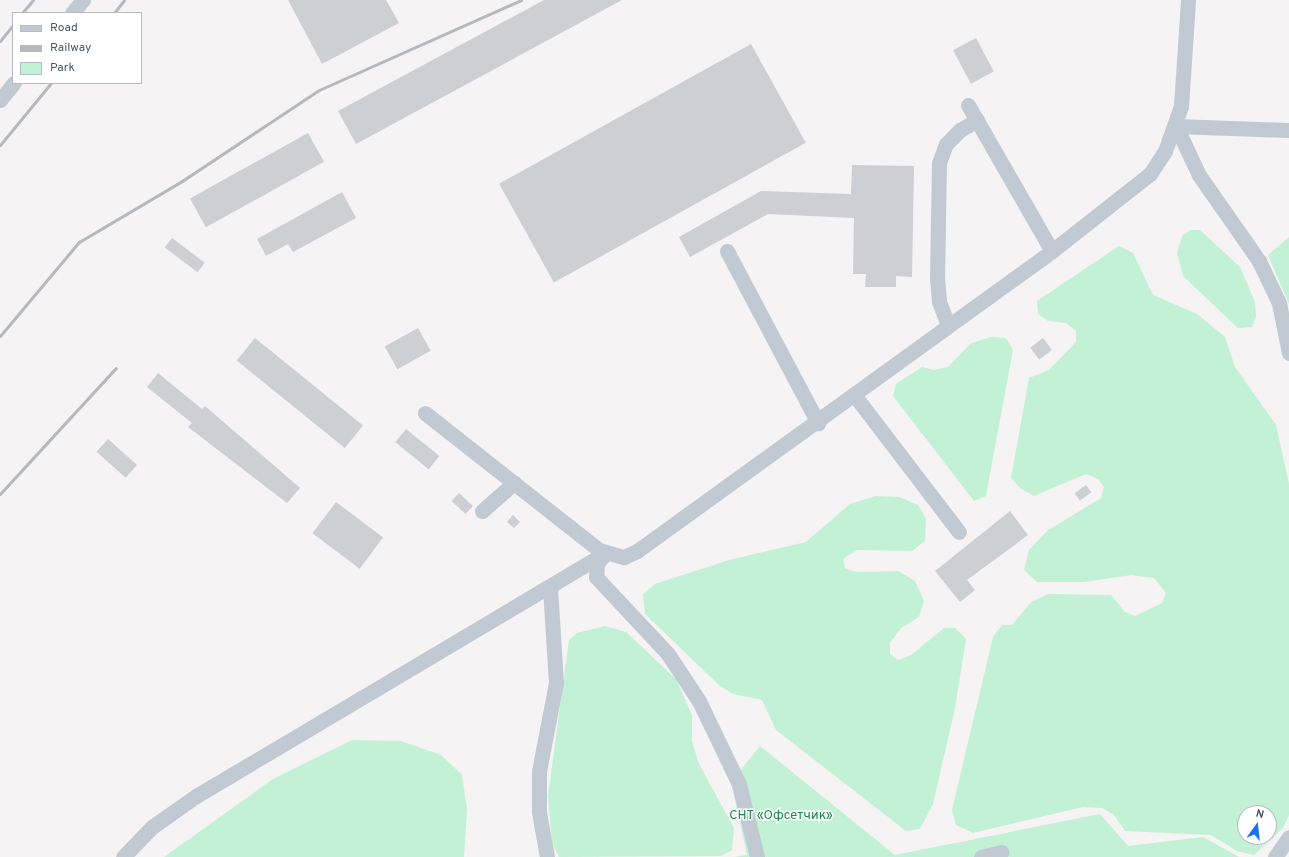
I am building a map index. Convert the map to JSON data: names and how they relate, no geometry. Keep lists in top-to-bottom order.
{
  "parks": ["СНТ «Офсетчик»"],
  "legend": ["Road", "Railway", "Park"],
  "north": "top"
}
